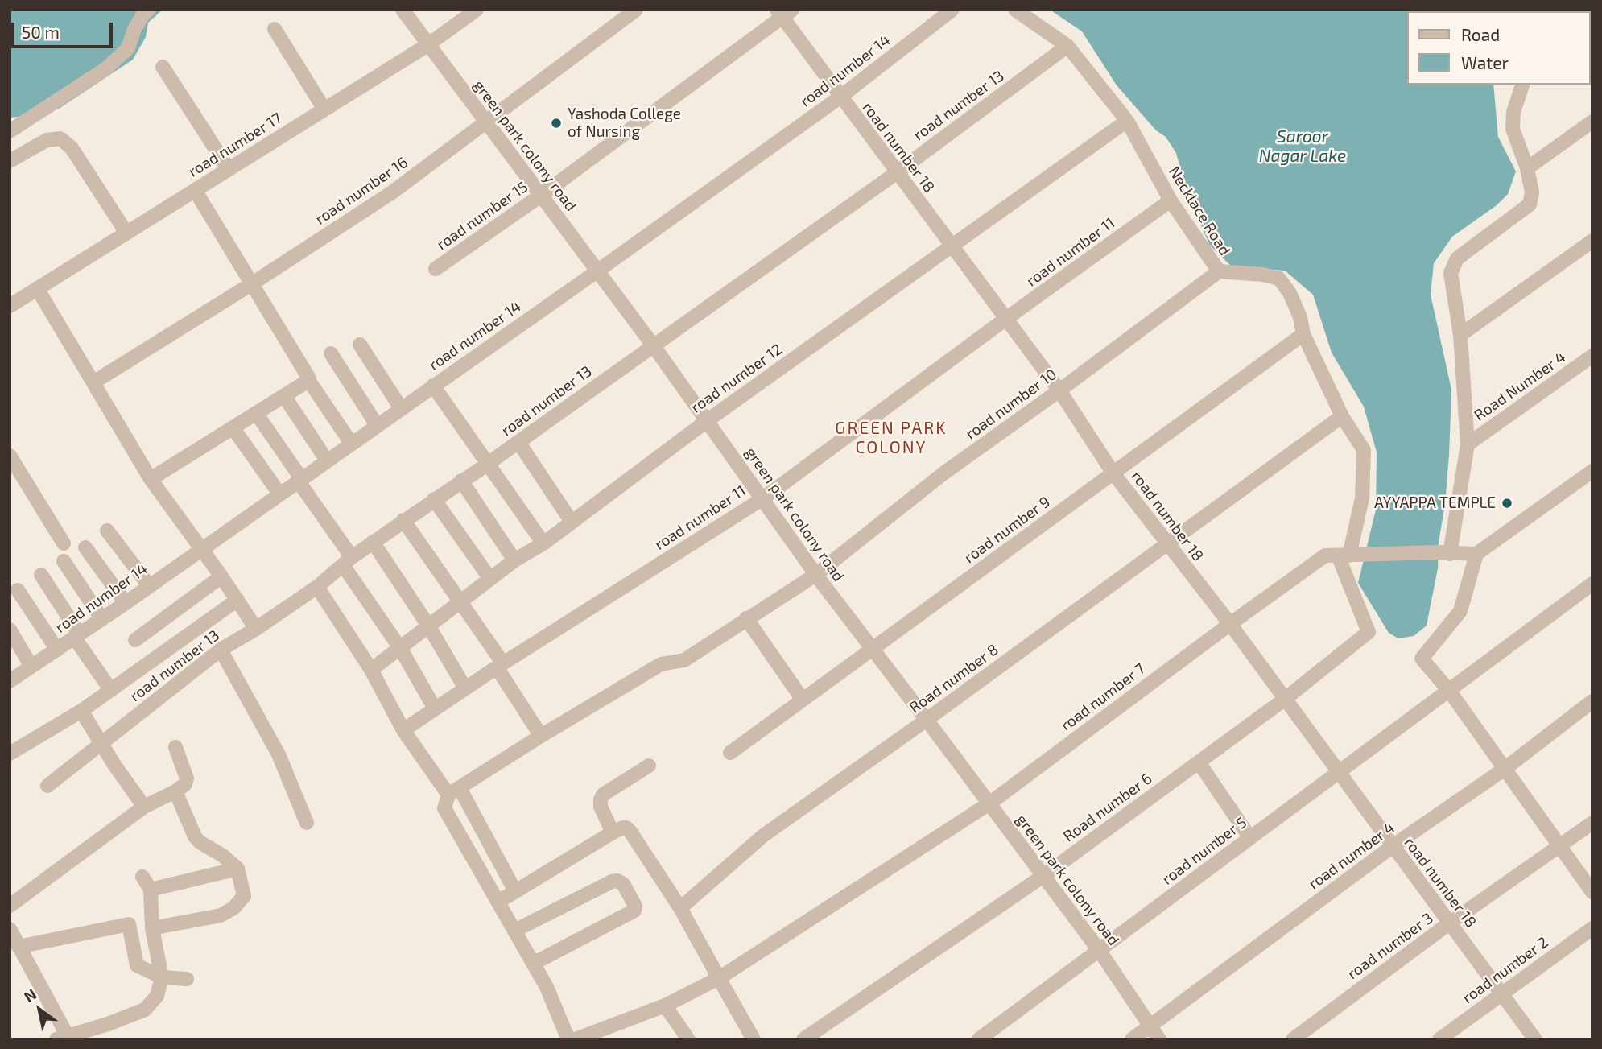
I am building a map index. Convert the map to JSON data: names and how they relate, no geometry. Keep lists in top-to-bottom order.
{
  "streets": {
    "street": [
      "road number 14",
      "road number 13",
      "road number 17",
      "green park colony road",
      "road number 18",
      "road number 16",
      "Necklace Road",
      "road number 15",
      "road number 11",
      "road number 12",
      "Road Number 4",
      "road number 10",
      "road number 9",
      "Road number 8",
      "road number 7",
      "Road number 6",
      "road number 5",
      "road number 4",
      "road number 3",
      "road number 2"
    ]
  },
  "crossings": [
    ["road number 14", "green park colony road"],
    ["road number 14", "road number 18"],
    ["road number 13", "green park colony road"],
    ["road number 13", "road number 18"],
    ["road number 13", "Necklace Road"],
    ["road number 17", "green park colony road"],
    ["green park colony road", "road number 16"],
    ["green park colony road", "road number 15"],
    ["green park colony road", "road number 11"],
    ["green park colony road", "road number 12"],
    ["green park colony road", "road number 10"],
    ["green park colony road", "road number 9"],
    ["green park colony road", "Road number 8"],
    ["green park colony road", "road number 7"],
    ["green park colony road", "Road number 6"],
    ["green park colony road", "road number 5"],
    ["green park colony road", "road number 4"],
    ["road number 18", "road number 15"],
    ["road number 18", "road number 11"],
    ["road number 18", "road number 12"],
    ["road number 18", "road number 10"],
    ["road number 18", "road number 9"],
    ["road number 18", "Road number 8"],
    ["road number 18", "road number 7"],
    ["road number 18", "Road number 6"],
    ["road number 18", "road number 5"],
    ["road number 18", "road number 4"],
    ["road number 18", "road number 3"],
    ["road number 18", "road number 2"],
    ["Necklace Road", "road number 11"],
    ["Necklace Road", "road number 12"],
    ["Necklace Road", "road number 10"],
    ["Necklace Road", "road number 9"],
    ["Necklace Road", "Road number 8"],
    ["Necklace Road", "road number 7"],
    ["Necklace Road", "Road number 6"],
    ["road number 7", "Road number 6"]
  ],
  "districts": ["GREEN PARK COLONY"],
  "water": ["Saroor Nagar Lake"],
  "places": ["Yashoda College of Nursing", "AYYAPPA TEMPLE"],
  "legend": ["Road", "Water"],
  "scale_bar": "50 m",
  "north": "top left"
}
